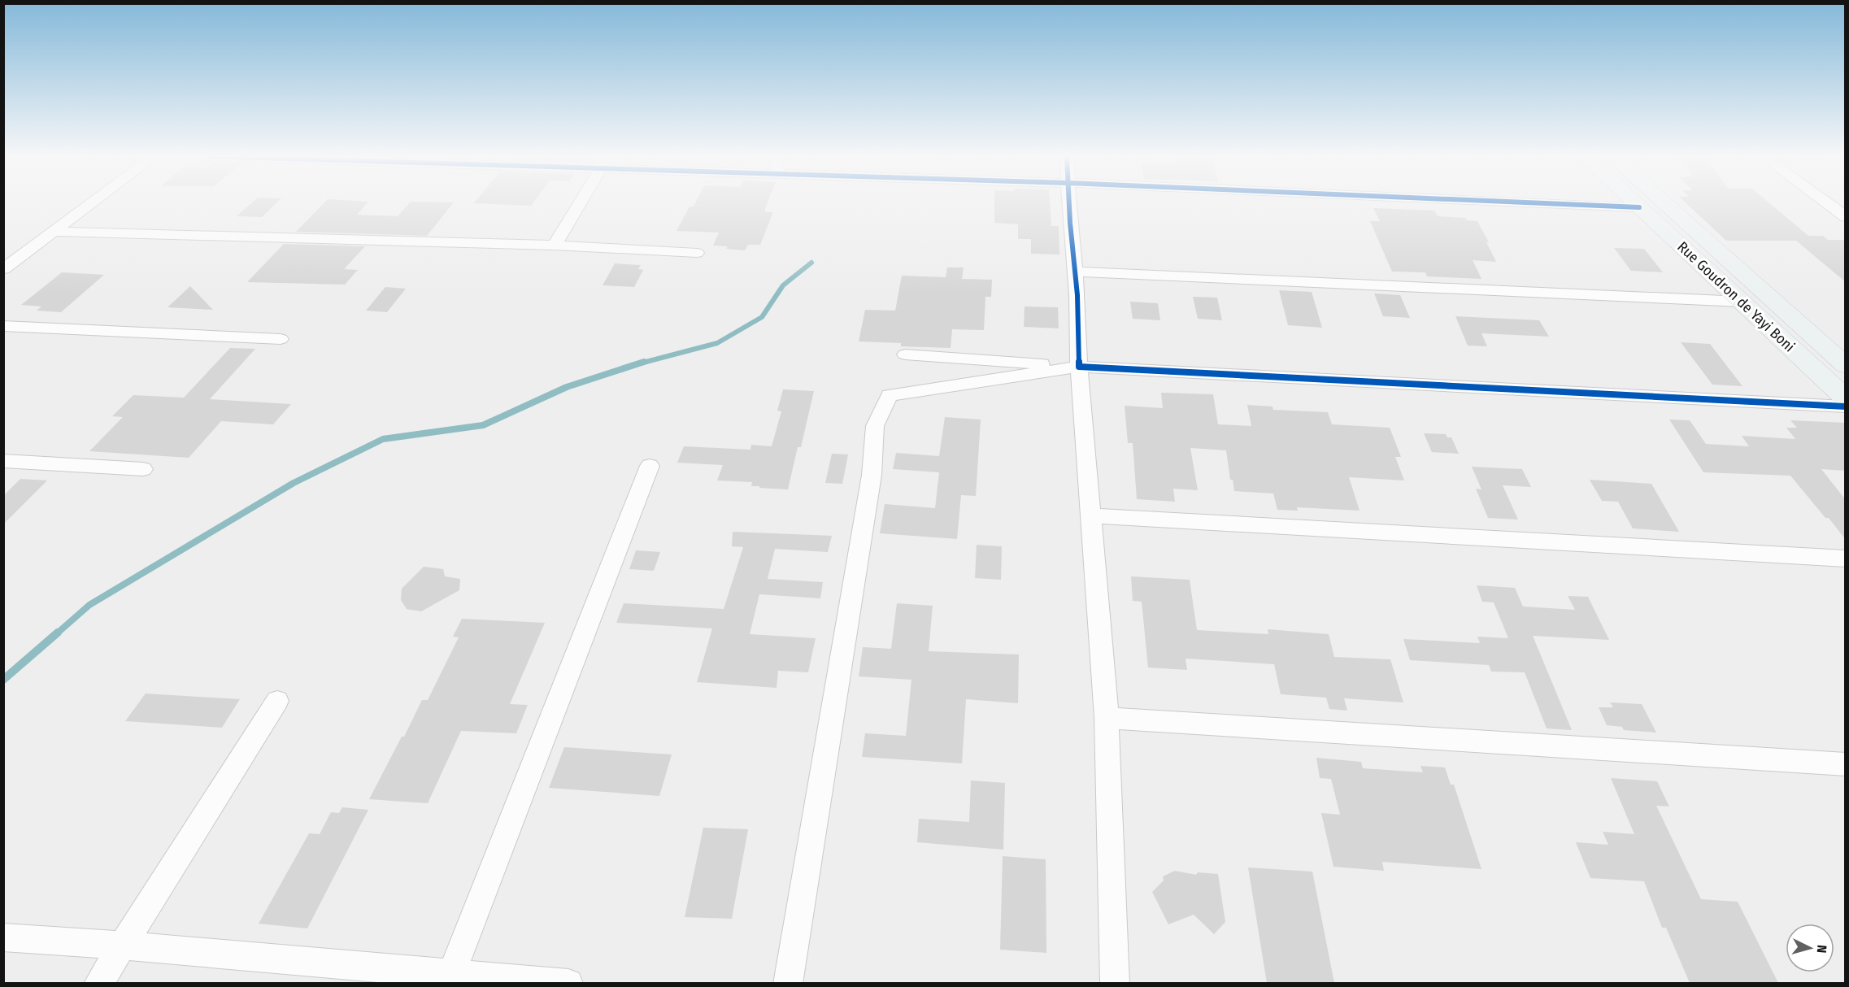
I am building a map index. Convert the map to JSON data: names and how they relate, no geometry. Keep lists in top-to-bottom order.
{
  "streets": {
    "street": ["Rue Goudron de Yayi Boni"]
  },
  "north": "right"
}
